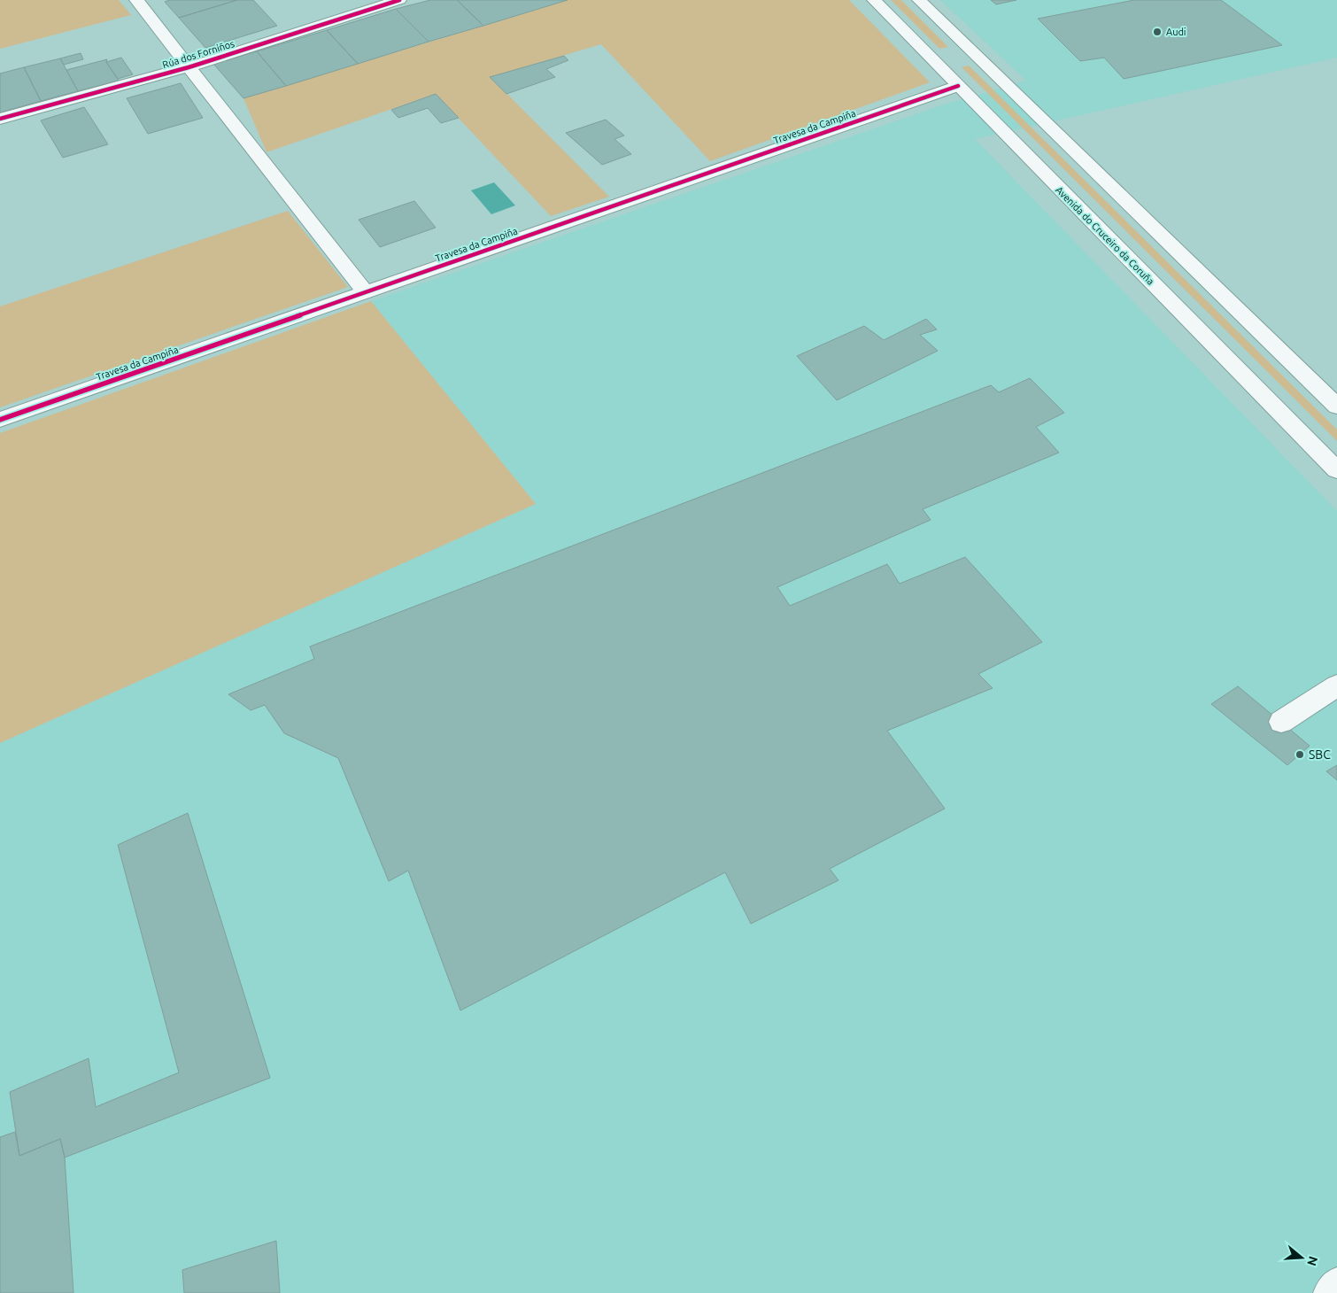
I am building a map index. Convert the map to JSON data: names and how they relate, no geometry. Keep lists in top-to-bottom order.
{
  "streets": {
    "street": ["Rúa dos Forniños", "Travesa da Campiña", "Avenida do Cruceiro da Coruña"]
  },
  "crossings": [
    ["Rúa dos Forniños", "Travesa da Campiña"],
    ["Travesa da Campiña", "Avenida do Cruceiro da Coruña"]
  ],
  "places": ["Audi", "SBC"],
  "north": "right"
}
